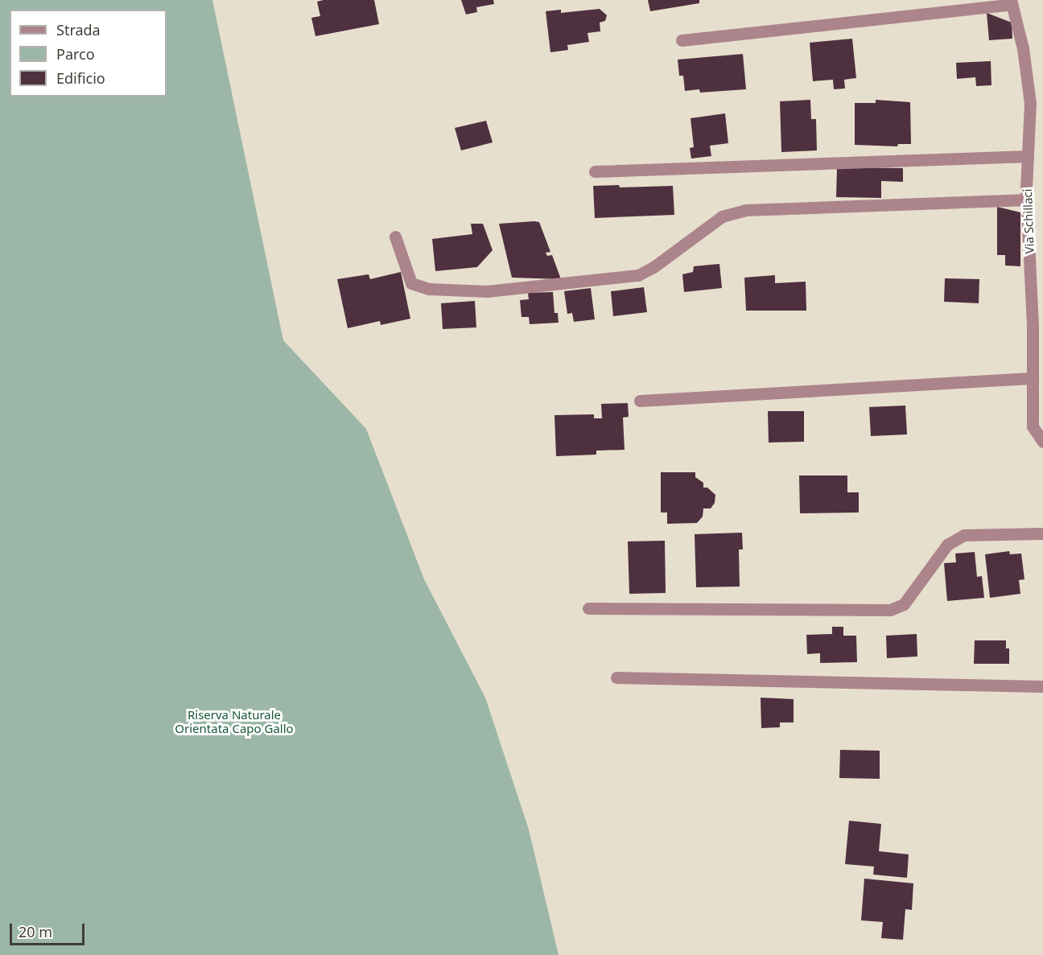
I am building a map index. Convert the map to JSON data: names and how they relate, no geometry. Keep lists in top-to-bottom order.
{
  "streets": {
    "street": ["Via Schillaci"]
  },
  "parks": ["Riserva Naturale Orientata Capo Gallo"],
  "legend": ["Strada", "Parco", "Edificio"],
  "scale_bar": "20 m"
}
